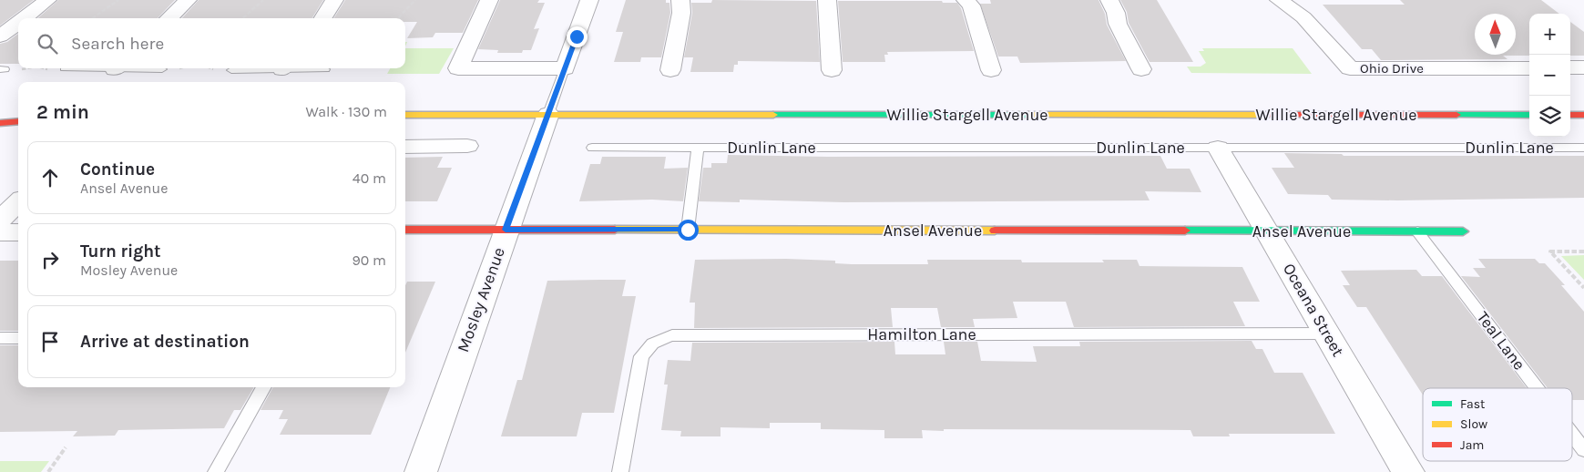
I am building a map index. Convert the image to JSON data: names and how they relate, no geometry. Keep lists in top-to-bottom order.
{
  "streets": {
    "street": [
      "Ohio Drive",
      "Willie Stargell Avenue",
      "Ansel Avenue",
      "Mosley Avenue",
      "Oceana Street"
    ],
    "lane": ["Dunlin Lane", "Hamilton Lane", "Teal Lane"]
  },
  "crossings": [
    ["Willie Stargell Avenue", "Mosley Avenue"],
    ["Dunlin Lane", "Oceana Street"],
    ["Ansel Avenue", "Mosley Avenue"],
    ["Ansel Avenue", "Oceana Street"],
    ["Ansel Avenue", "Teal Lane"],
    ["Oceana Street", "Hamilton Lane"]
  ],
  "legend": ["Fast", "Slow", "Jam"],
  "north": "top",
  "page": {
    "map_buttons": ["+", "−"],
    "search": "Search here",
    "heading": ["2 min", "Walk · 130 m"],
    "list": [
      ["Continue", "Ansel Avenue", "40 m"],
      ["Turn right", "Mosley Avenue", "90 m"],
      "Arrive at destination"
    ]
  }
}
